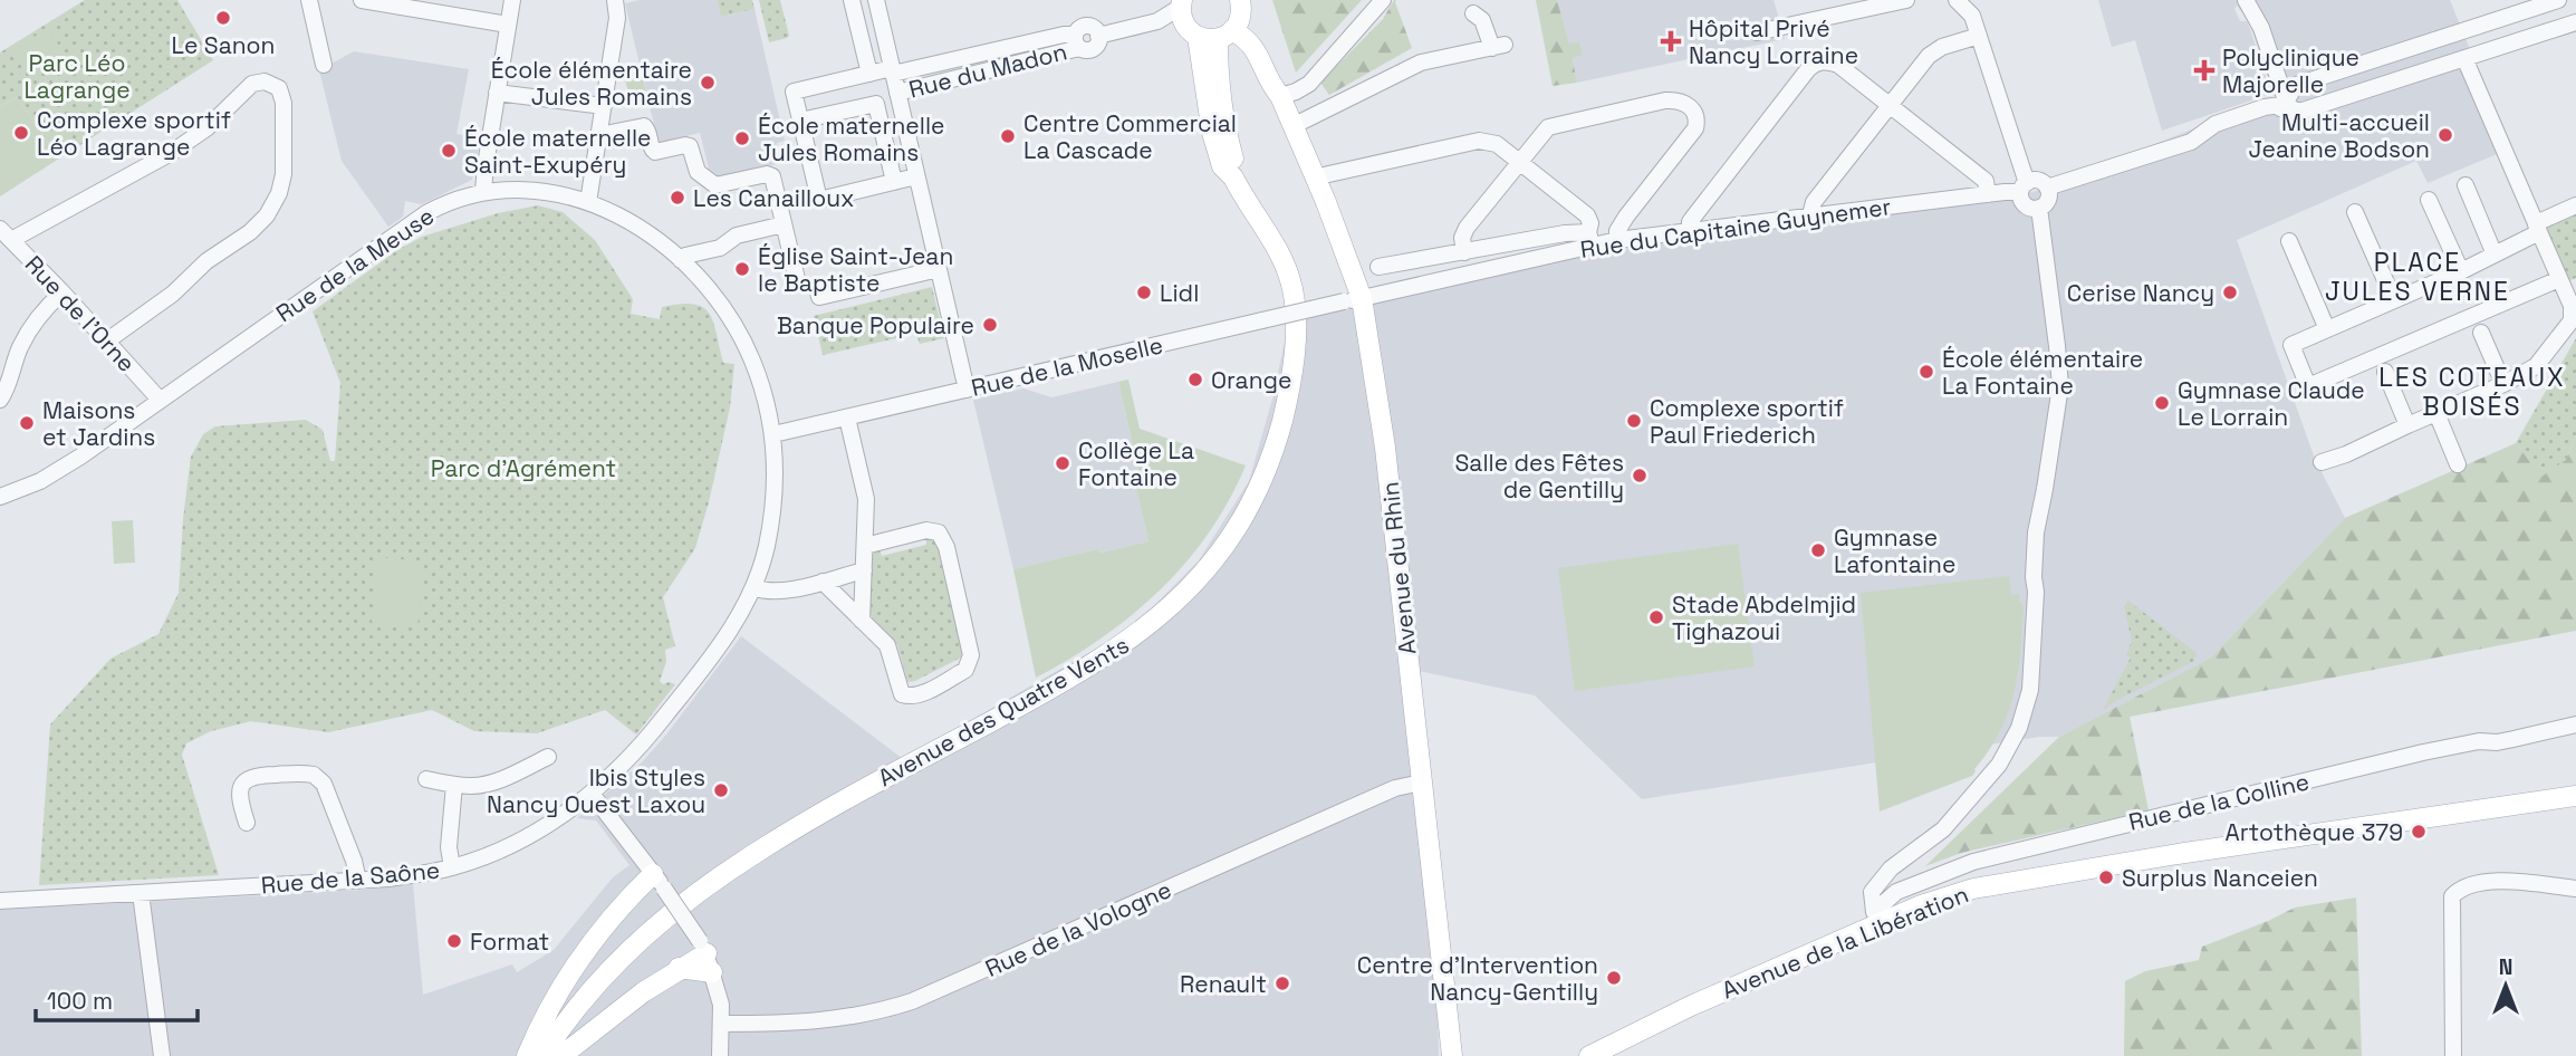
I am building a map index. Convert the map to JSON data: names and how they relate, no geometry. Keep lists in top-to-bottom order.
{
  "streets": {
    "main road": ["Avenue du Rhin", "Avenue des Quatre Vents", "Avenue de la Libération"],
    "street": [
      "Rue du Madon",
      "Rue du Capitaine Guynemer",
      "Rue de la Meuse",
      "Rue de l'Orne",
      "Rue de la Moselle",
      "Rue de la Colline",
      "Rue de la Saône",
      "Rue de la Vologne"
    ]
  },
  "crossings": [
    ["Rue du Madon", "Avenue du Rhin"],
    ["Rue du Madon", "Avenue des Quatre Vents"],
    ["Rue du Capitaine Guynemer", "Rue de la Moselle"],
    ["Rue du Capitaine Guynemer", "Avenue du Rhin"],
    ["Rue de la Meuse", "Rue de l'Orne"],
    ["Rue de la Meuse", "Rue de la Moselle"],
    ["Rue de la Meuse", "Rue de la Saône"],
    ["Rue de la Moselle", "Avenue du Rhin"],
    ["Rue de la Moselle", "Rue de la Saône"],
    ["Avenue du Rhin", "Avenue des Quatre Vents"],
    ["Avenue du Rhin", "Rue de la Vologne"],
    ["Rue de la Colline", "Avenue de la Libération"]
  ],
  "districts": ["PLACE JULES VERNE", "LES COTEAUX BOISÉS"],
  "parks": ["Parc Léo Lagrange", "Parc d'Agrément"],
  "places": {
    "other": [
      "Le Sanon",
      "École élémentaire Jules Romains",
      "Complexe sportif Léo Lagrange",
      "Multi-accueil Jeanine Bodson",
      "Centre Commercial La Cascade",
      "École maternelle Jules Romains",
      "École maternelle Saint-Exupéry",
      "Les Canailloux",
      "Église Saint-Jean le Baptiste",
      "Lidl",
      "Cerise Nancy",
      "Banque Populaire",
      "École élémentaire La Fontaine",
      "Orange",
      "Gymnase Claude Le Lorrain",
      "Complexe sportif Paul Friederich",
      "Maisons et Jardins",
      "Collège La Fontaine",
      "Salle des Fêtes de Gentilly",
      "Gymnase Lafontaine",
      "Stade Abdelmjid Tighazoui",
      "Ibis Styles Nancy Ouest Laxou",
      "Artothèque 379",
      "Surplus Nanceien",
      "Format",
      "Centre d'Intervention Nancy-Gentilly",
      "Renault"
    ],
    "health": ["Hôpital Privé Nancy Lorraine", "Polyclinique Majorelle"]
  },
  "scale_bar": "100 m",
  "north": "top"
}
